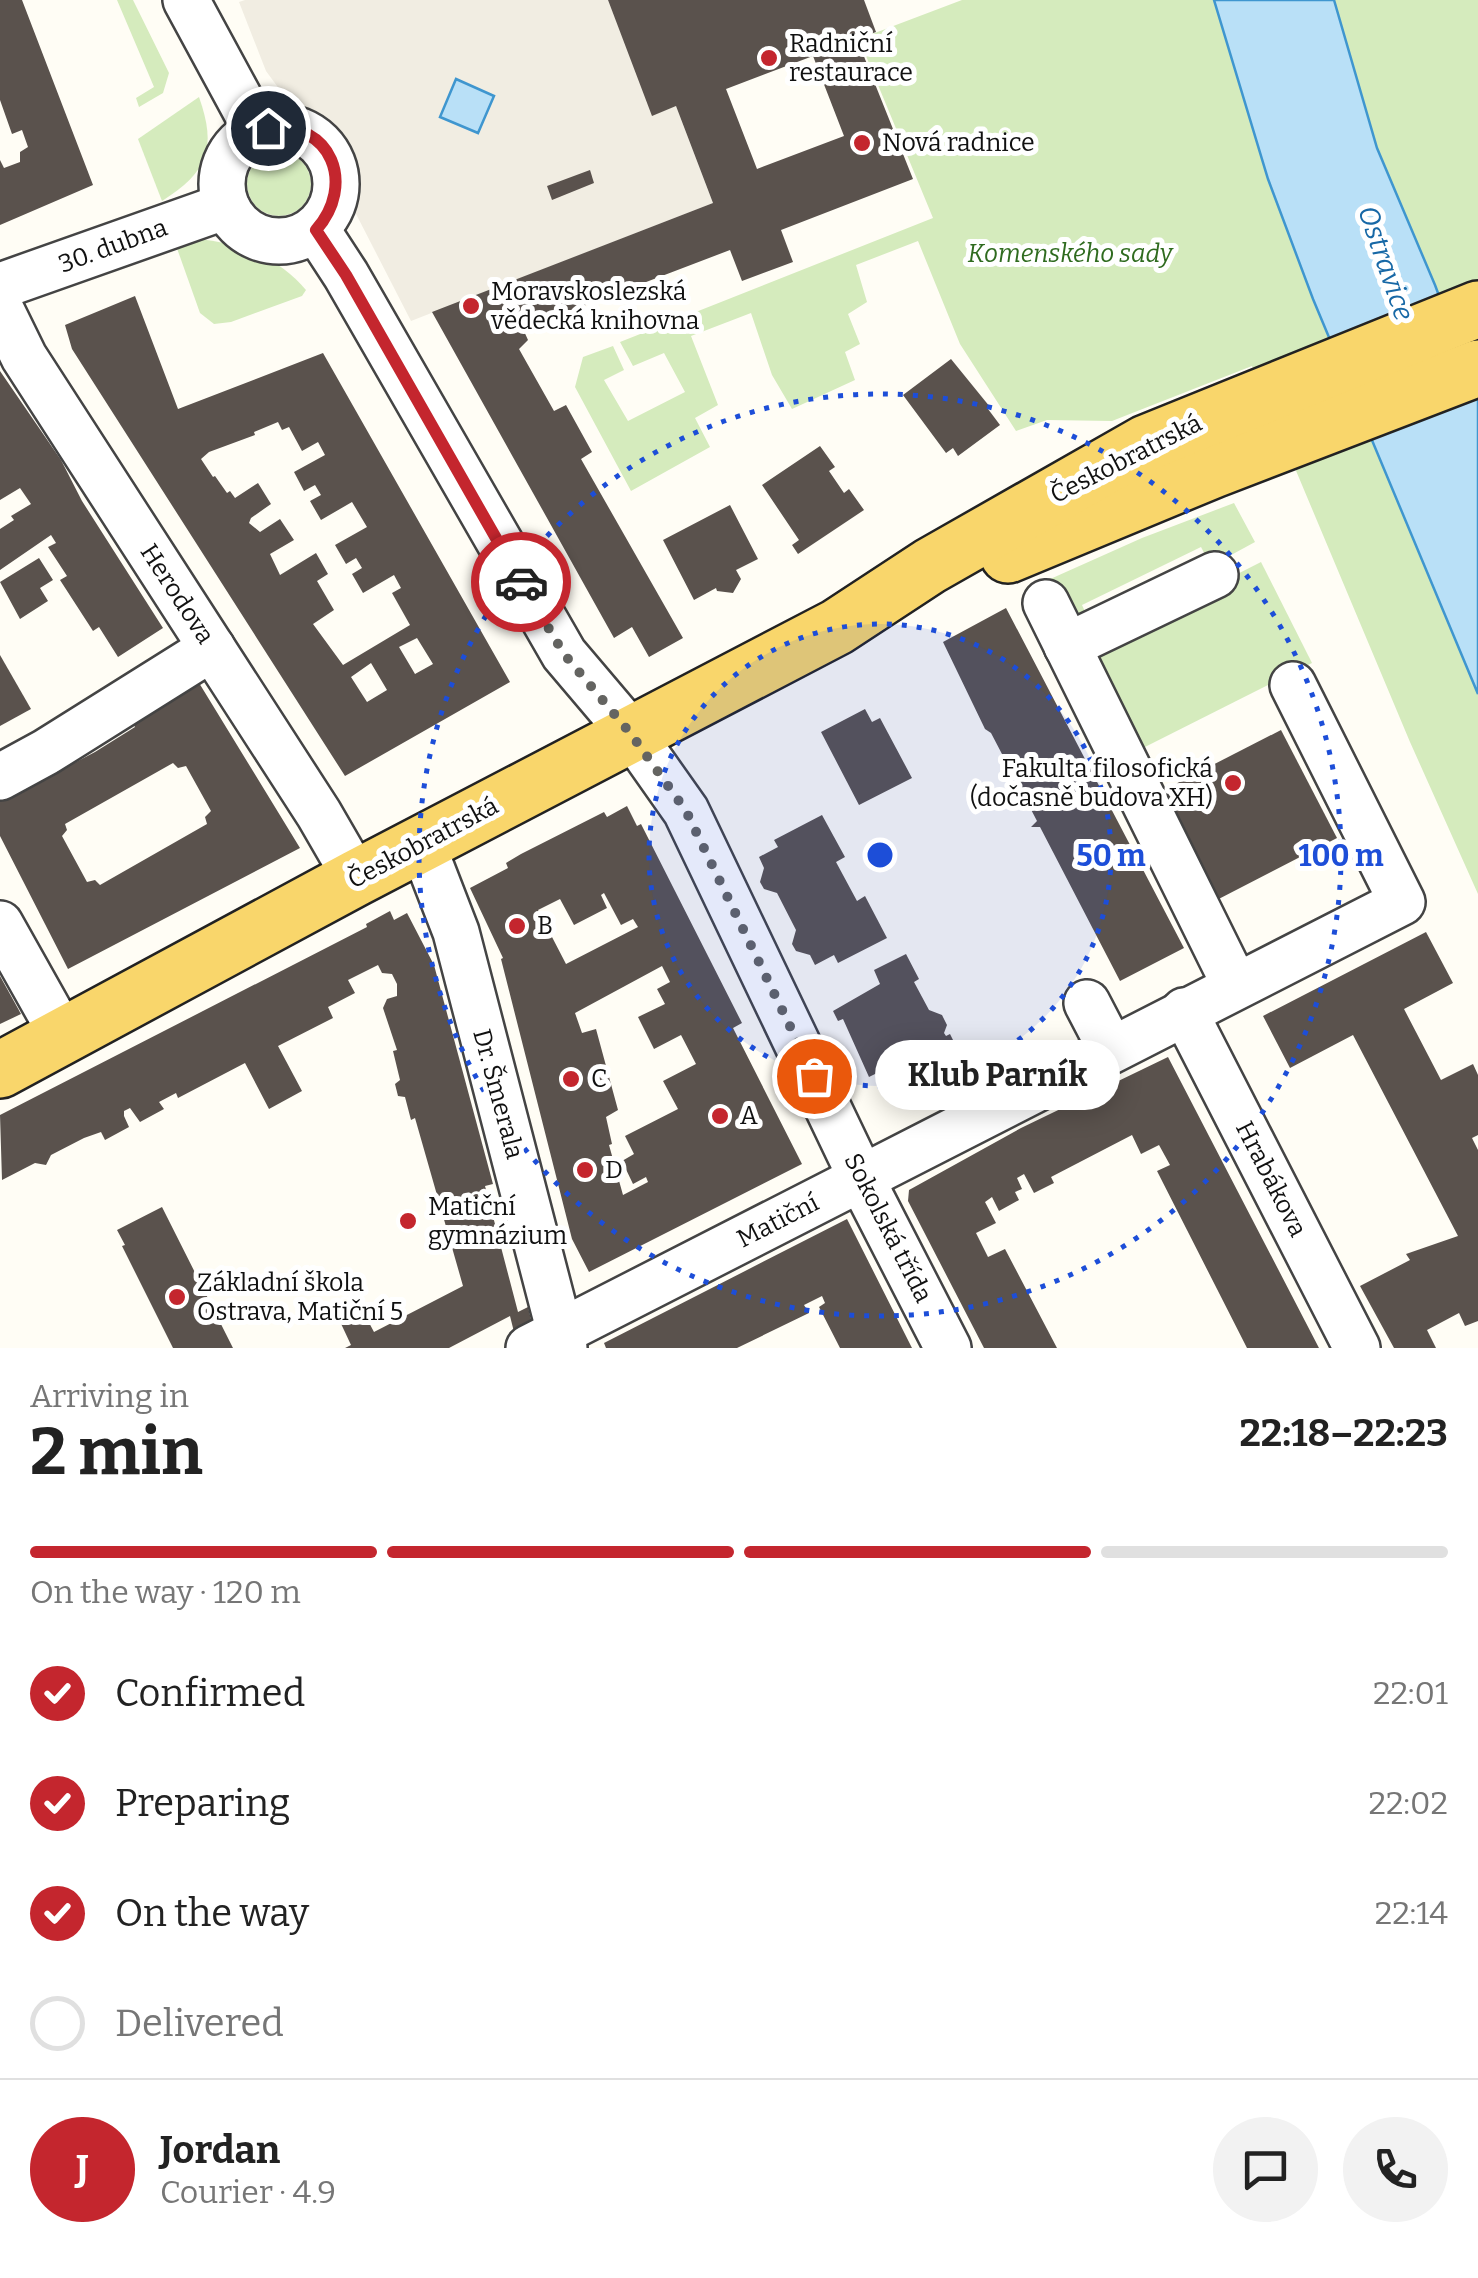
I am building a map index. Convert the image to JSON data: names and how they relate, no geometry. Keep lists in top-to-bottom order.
{
  "streets": {
    "main road": ["Českobratrská"],
    "street": [
      "30. dubna",
      "Herodova",
      "Dr. Šmerala",
      "Hrabákova",
      "Matiční",
      "Sokolská třída"
    ]
  },
  "crossings": [
    ["30. dubna", "Sokolská třída"],
    ["Českobratrská", "Herodova"],
    ["Českobratrská", "Dr. Šmerala"],
    ["Českobratrská", "Sokolská třída"],
    ["Dr. Šmerala", "Matiční"],
    ["Hrabákova", "Matiční"],
    ["Matiční", "Sokolská třída"]
  ],
  "water": ["Ostravice"],
  "parks": ["Komenského sady"],
  "places": [
    "Radniční restaurace",
    "Nová radnice",
    "Moravskoslezská vědecká knihovna",
    "Fakulta filosofická (dočasně budova XH)",
    "B",
    "Klub Parník",
    "C",
    "A",
    "D",
    "Matiční gymnázium",
    "Základní škola Ostrava, Matiční 5"
  ],
  "page": {
    "bubble": "Klub Parník",
    "heading": ["2 min", "Arriving in", "22:18–22:23"],
    "panel": ["Jordan", "Courier · 4.9"],
    "bar": "On the way · 120 m",
    "list": [
      ["Confirmed", "22:01"],
      ["Preparing", "22:02"],
      ["On the way", "22:14"],
      "Delivered"
    ],
    "round": "J"
  },
  "rings": ["50 m", "100 m"]
}
